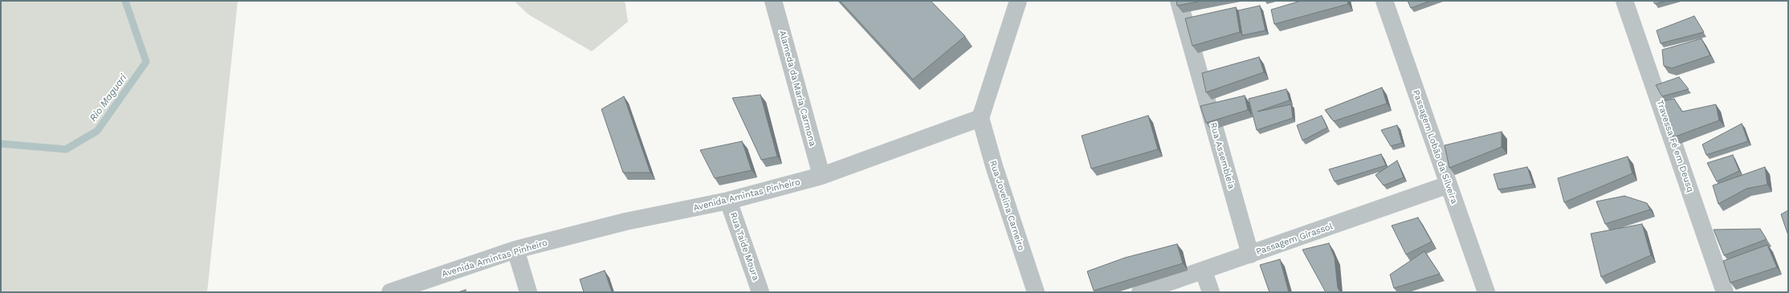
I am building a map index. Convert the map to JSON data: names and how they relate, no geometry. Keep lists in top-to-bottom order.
{
  "streets": {
    "street": [
      "Alameda da Maria Carmona",
      "Travessa Fé em Deusq",
      "Passagem Lobão da Silveira",
      "Rua Assembleia",
      "Avenida Amintas Pinheiro",
      "Rua Jovelina Carneiro",
      "Passagem Girassol",
      "Rua Taide Moura"
    ]
  },
  "crossings": [
    ["Alameda da Maria Carmona", "Avenida Amintas Pinheiro"],
    ["Passagem Lobão da Silveira", "Passagem Girassol"],
    ["Rua Assembleia", "Passagem Girassol"],
    ["Avenida Amintas Pinheiro", "Rua Jovelina Carneiro"],
    ["Avenida Amintas Pinheiro", "Rua Taide Moura"]
  ],
  "water": ["Rio Maguari"]
}
